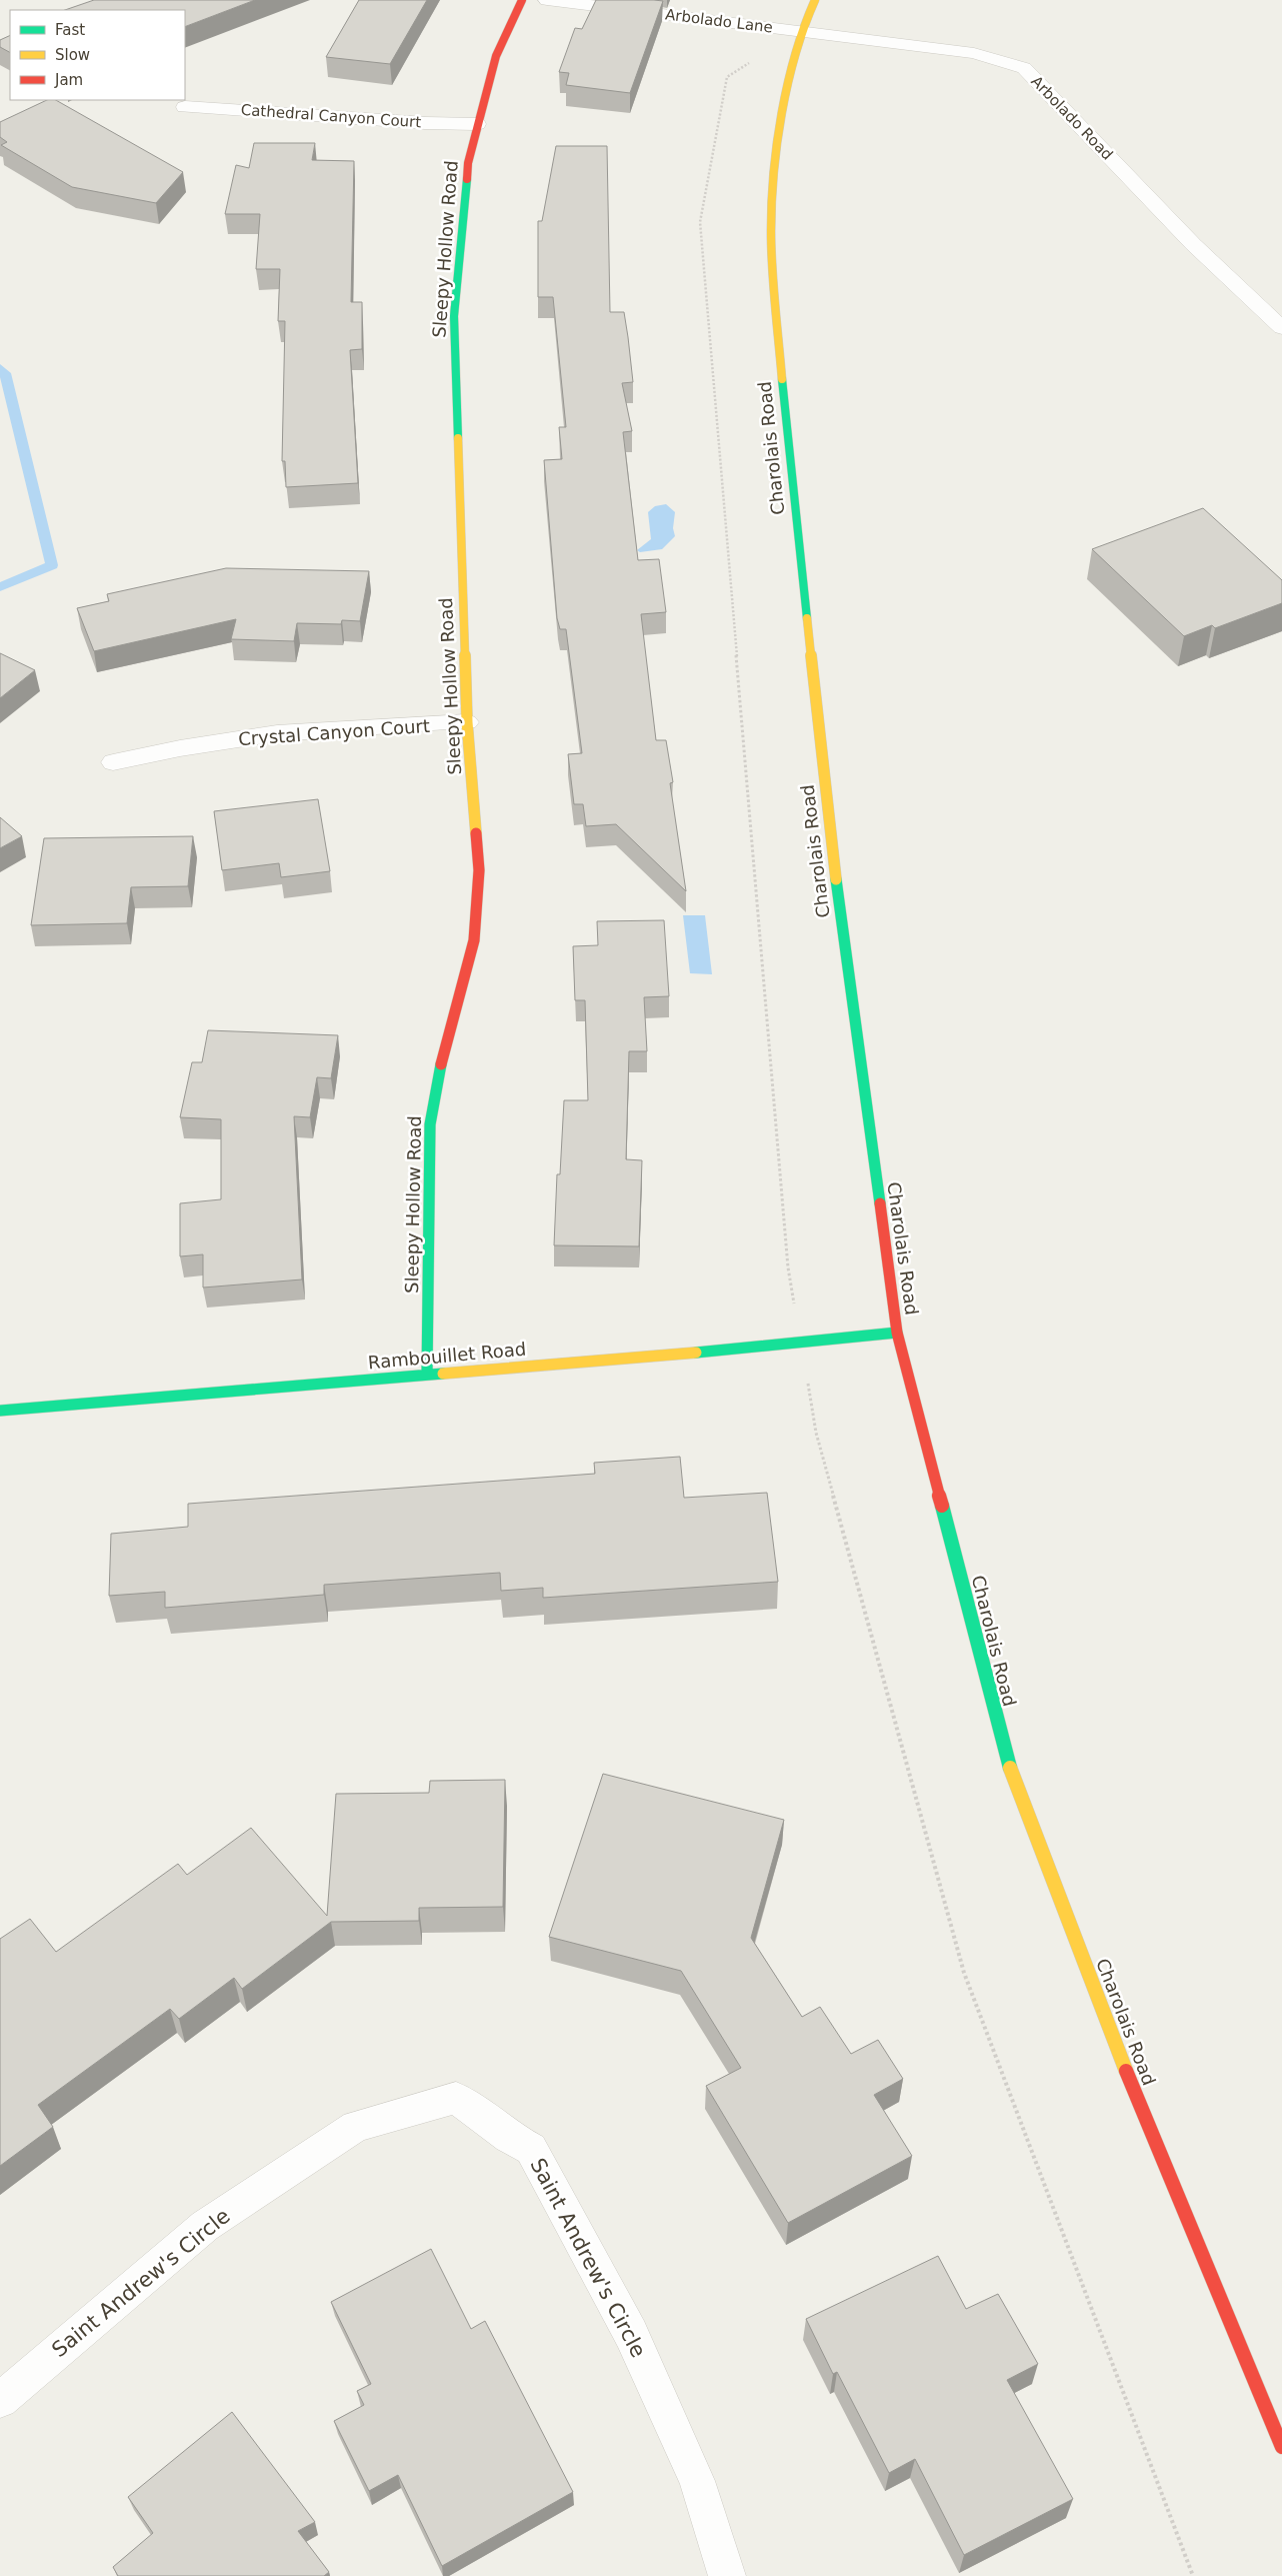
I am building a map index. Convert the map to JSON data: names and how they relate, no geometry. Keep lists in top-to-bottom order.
{
  "streets": {
    "street": [
      "Arbolado Lane",
      "Cathedral Canyon Court",
      "Arbolado Road",
      "Sleepy Hollow Road",
      "Charolais Road",
      "Crystal Canyon Court",
      "Rambouillet Road",
      "Saint Andrew's Circle"
    ]
  },
  "crossings": [
    ["Arbolado Lane", "Arbolado Road"],
    ["Arbolado Lane", "Charolais Road"],
    ["Cathedral Canyon Court", "Sleepy Hollow Road"],
    ["Arbolado Road", "Charolais Road"],
    ["Sleepy Hollow Road", "Crystal Canyon Court"],
    ["Sleepy Hollow Road", "Rambouillet Road"],
    ["Charolais Road", "Rambouillet Road"]
  ],
  "legend": ["Fast", "Slow", "Jam"]
}
